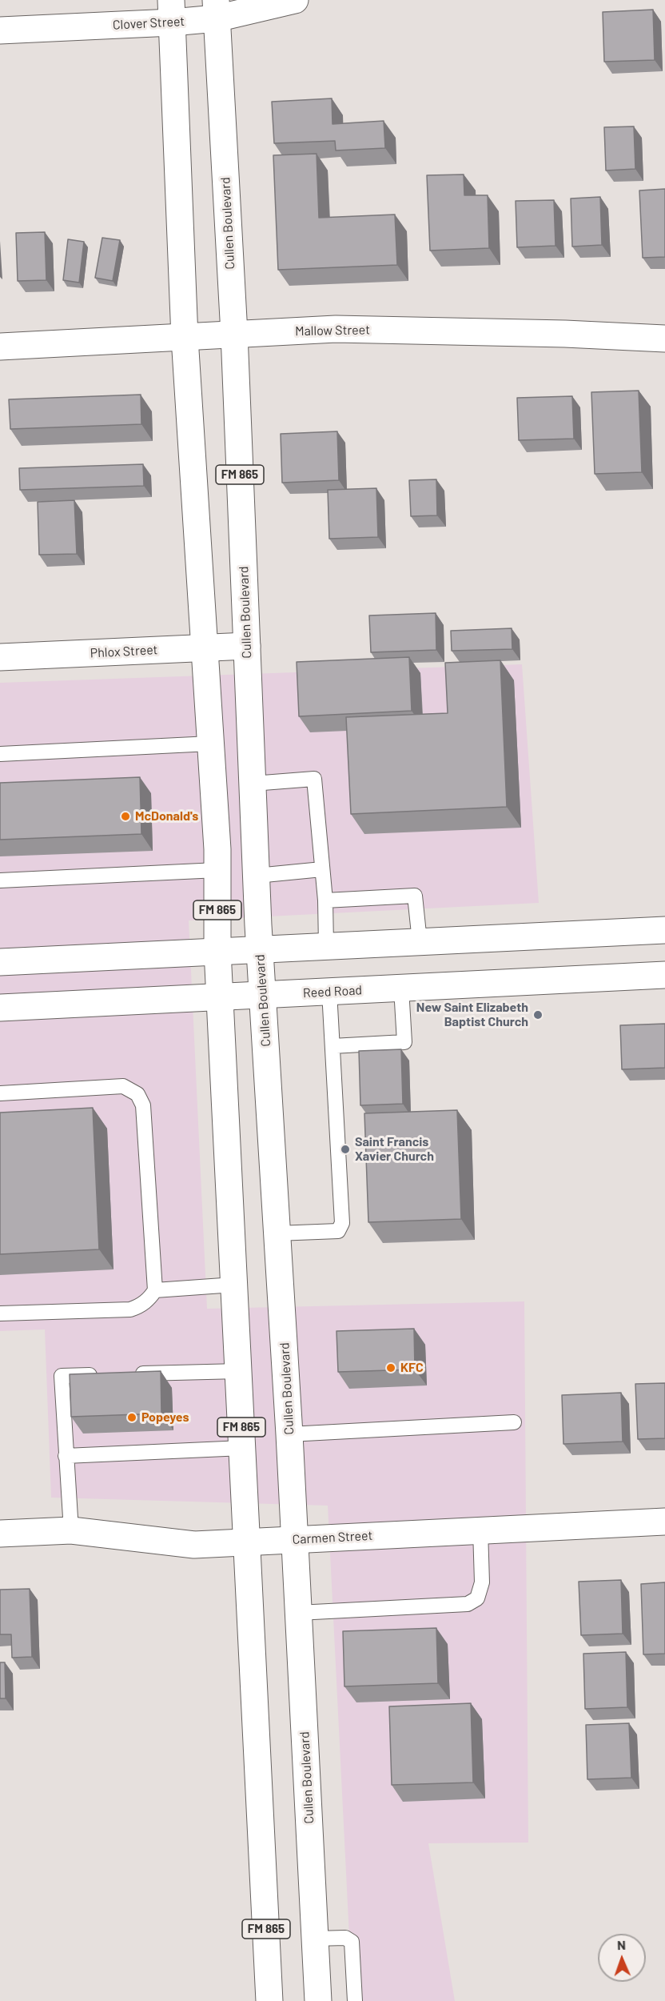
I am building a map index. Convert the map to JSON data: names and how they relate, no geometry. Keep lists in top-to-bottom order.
{
  "streets": {
    "main road": [
      "Clover Street",
      "Cullen Boulevard",
      "Mallow Street",
      "FM 865",
      "Phlox Street",
      "Reed Road",
      "Carmen Street"
    ]
  },
  "crossings": [
    ["Clover Street", "Cullen Boulevard"],
    ["Clover Street", "FM 865"],
    ["Cullen Boulevard", "Mallow Street"],
    ["Cullen Boulevard", "Phlox Street"],
    ["Cullen Boulevard", "Reed Road"],
    ["Cullen Boulevard", "Carmen Street"],
    ["Mallow Street", "FM 865"],
    ["FM 865", "Phlox Street"],
    ["FM 865", "Reed Road"],
    ["FM 865", "Carmen Street"]
  ],
  "places": [
    "McDonald's",
    "New Saint Elizabeth Baptist Church",
    "Saint Francis Xavier Church",
    "KFC",
    "Popeyes"
  ],
  "north": "top"
}
